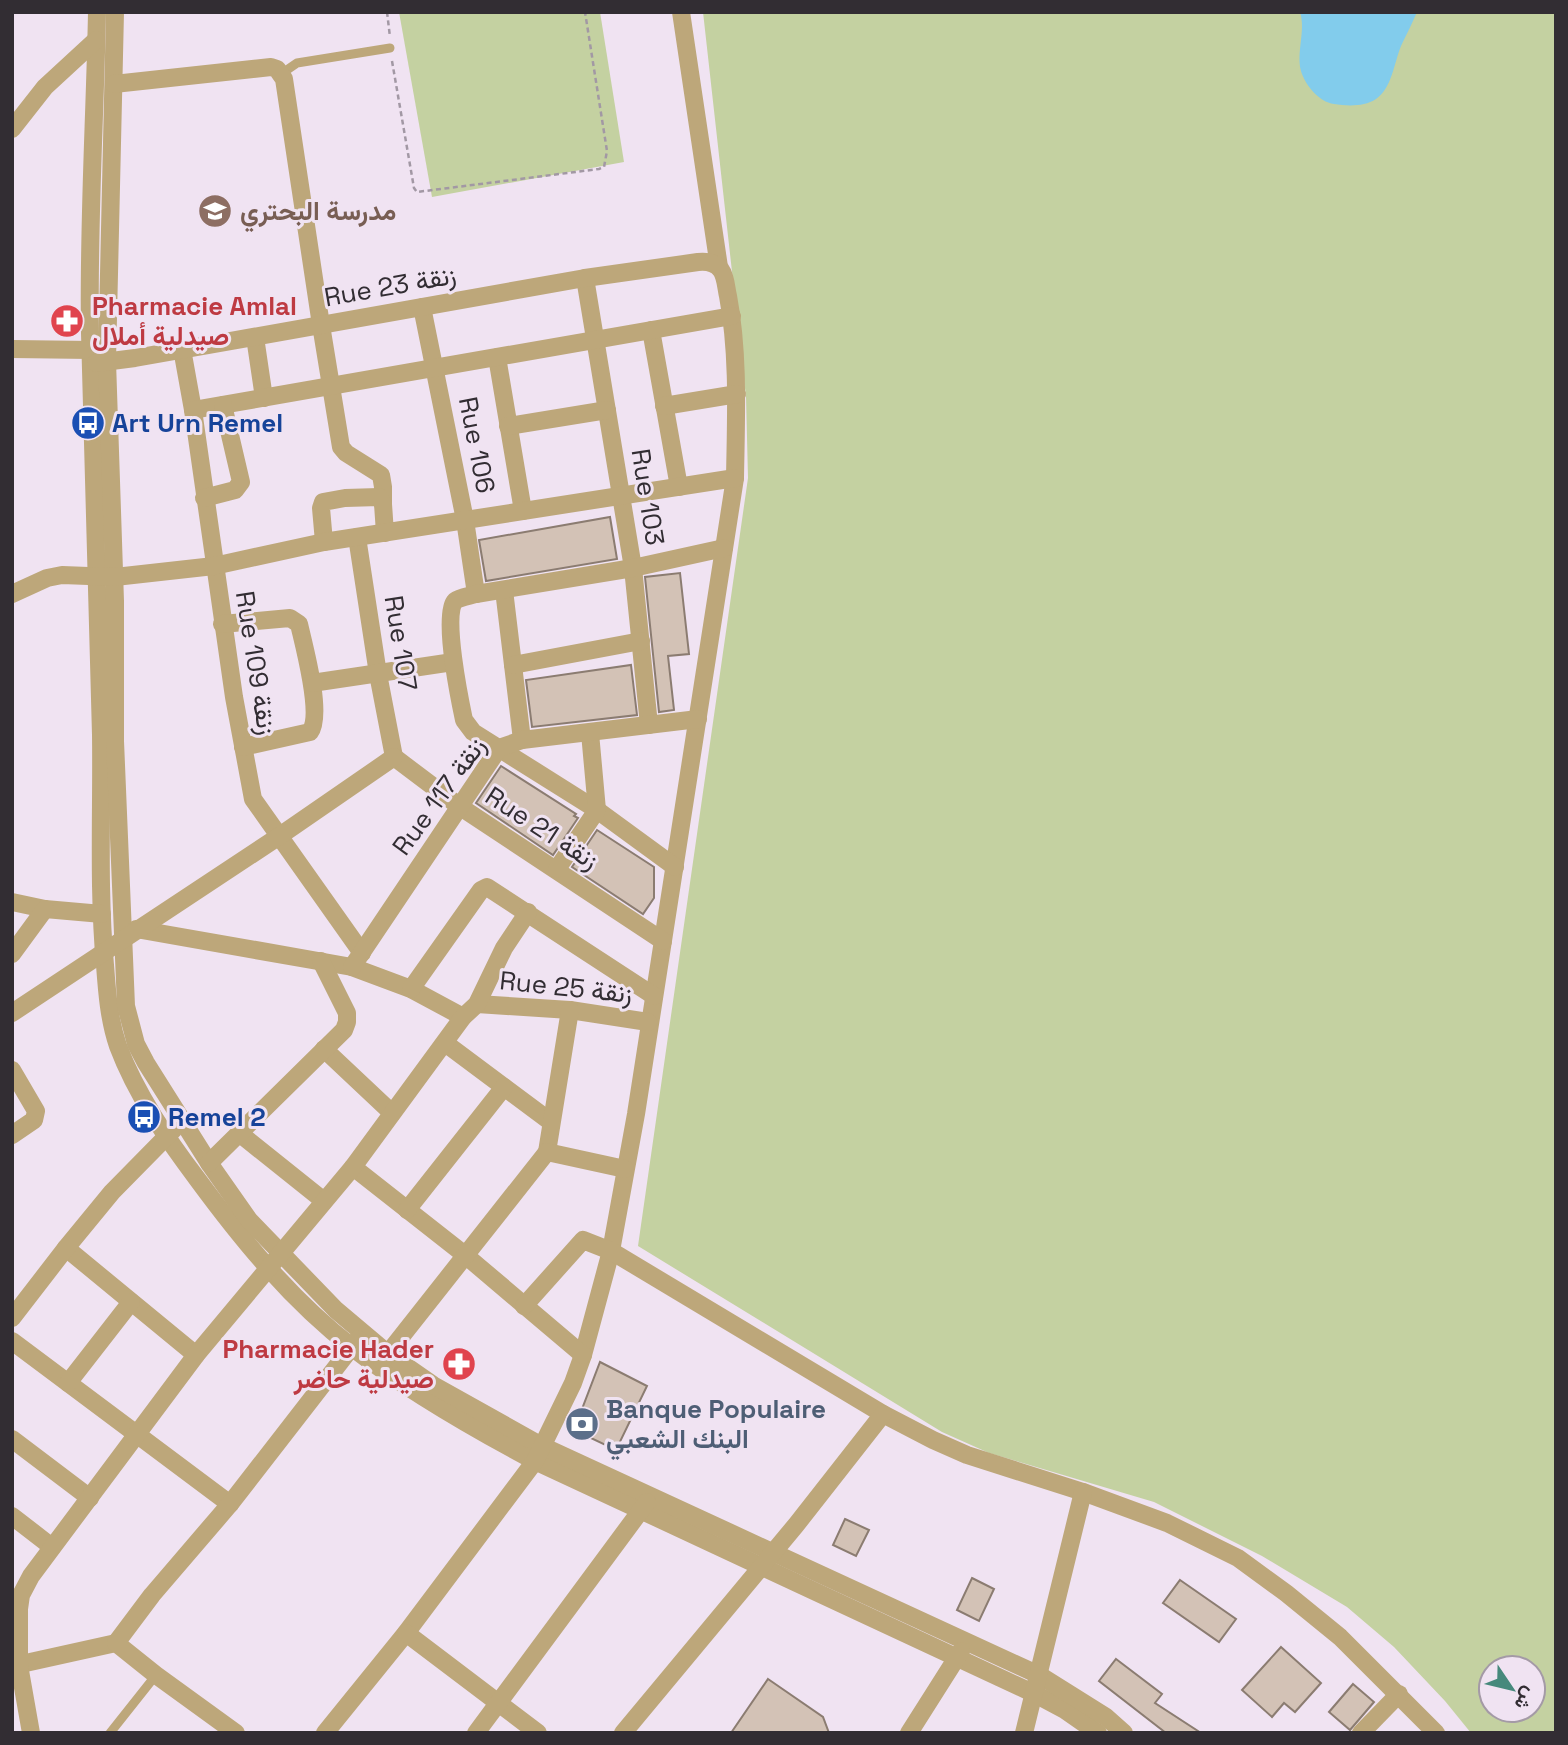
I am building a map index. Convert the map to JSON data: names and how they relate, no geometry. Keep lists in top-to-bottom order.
{
  "streets": {
    "street": [
      "Rue 23 زنقة",
      "Rue 106",
      "Rue 103",
      "Rue 107",
      "Rue 109 زنقة",
      "Rue 117 زنقة",
      "Rue 21 زنقة",
      "Rue 25 زنقة"
    ]
  },
  "crossings": [
    ["Rue 23 زنقة", "Rue 106"],
    ["Rue 23 زنقة", "Rue 103"],
    ["Rue 23 زنقة", "Rue 109 زنقة"],
    ["Rue 103", "Rue 117 زنقة"],
    ["Rue 107", "Rue 21 زنقة"],
    ["Rue 109 زنقة", "Rue 117 زنقة"],
    ["Rue 117 زنقة", "Rue 21 زنقة"]
  ],
  "places": {
    "school or university": ["مدرسة البحتري"],
    "pharmacy": ["Pharmacie Amlal صيدلية أملال", "Pharmacie Hader صيدلية حاضر"],
    "bus stop": ["Art Urn Remel", "Remel 2"],
    "bank": ["Banque Populaire البنك الشعبي"]
  },
  "north": "bottom right"
}
